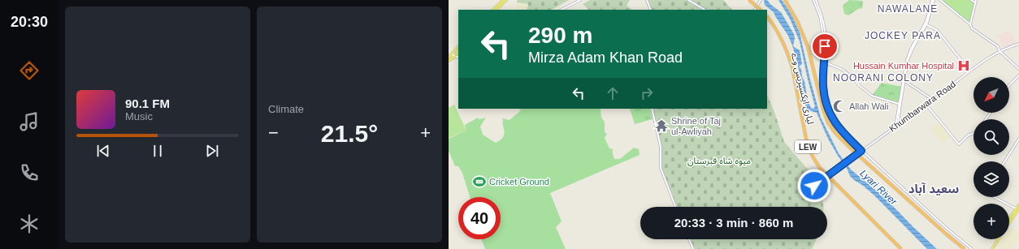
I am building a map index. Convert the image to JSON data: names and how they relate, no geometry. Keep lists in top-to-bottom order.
{
  "streets": {
    "highway": ["لیاری ایکسپریس وے", "LEW"],
    "main road": ["Khumbarwara Road"]
  },
  "districts": [
    "NAWALANE",
    "JOCKEY PARA",
    "NOORANI COLONY",
    "سعید آباد"
  ],
  "water": ["Lyari River"],
  "parks": ["میوہ شاہ قبرستان"],
  "places": {
    "hospital": ["Hussain Kumhar Hospital"],
    "mosque": ["Allah Wali"],
    "temple": ["Shrine of Taj ul-Awliyah"],
    "sports": ["Cricket Ground"]
  },
  "north": "bottom left",
  "page": {
    "tabs": "20:30",
    "tile": "Climate",
    "turn": ["290 m", "Mirza Adam Khan Road"],
    "map_buttons": "+",
    "song": ["90.1 FM", "Music"],
    "heat": ["−", "21.5°", "+"],
    "limit": "40",
    "trip": "20:33 · 3 min · 860 m"
  }
}
